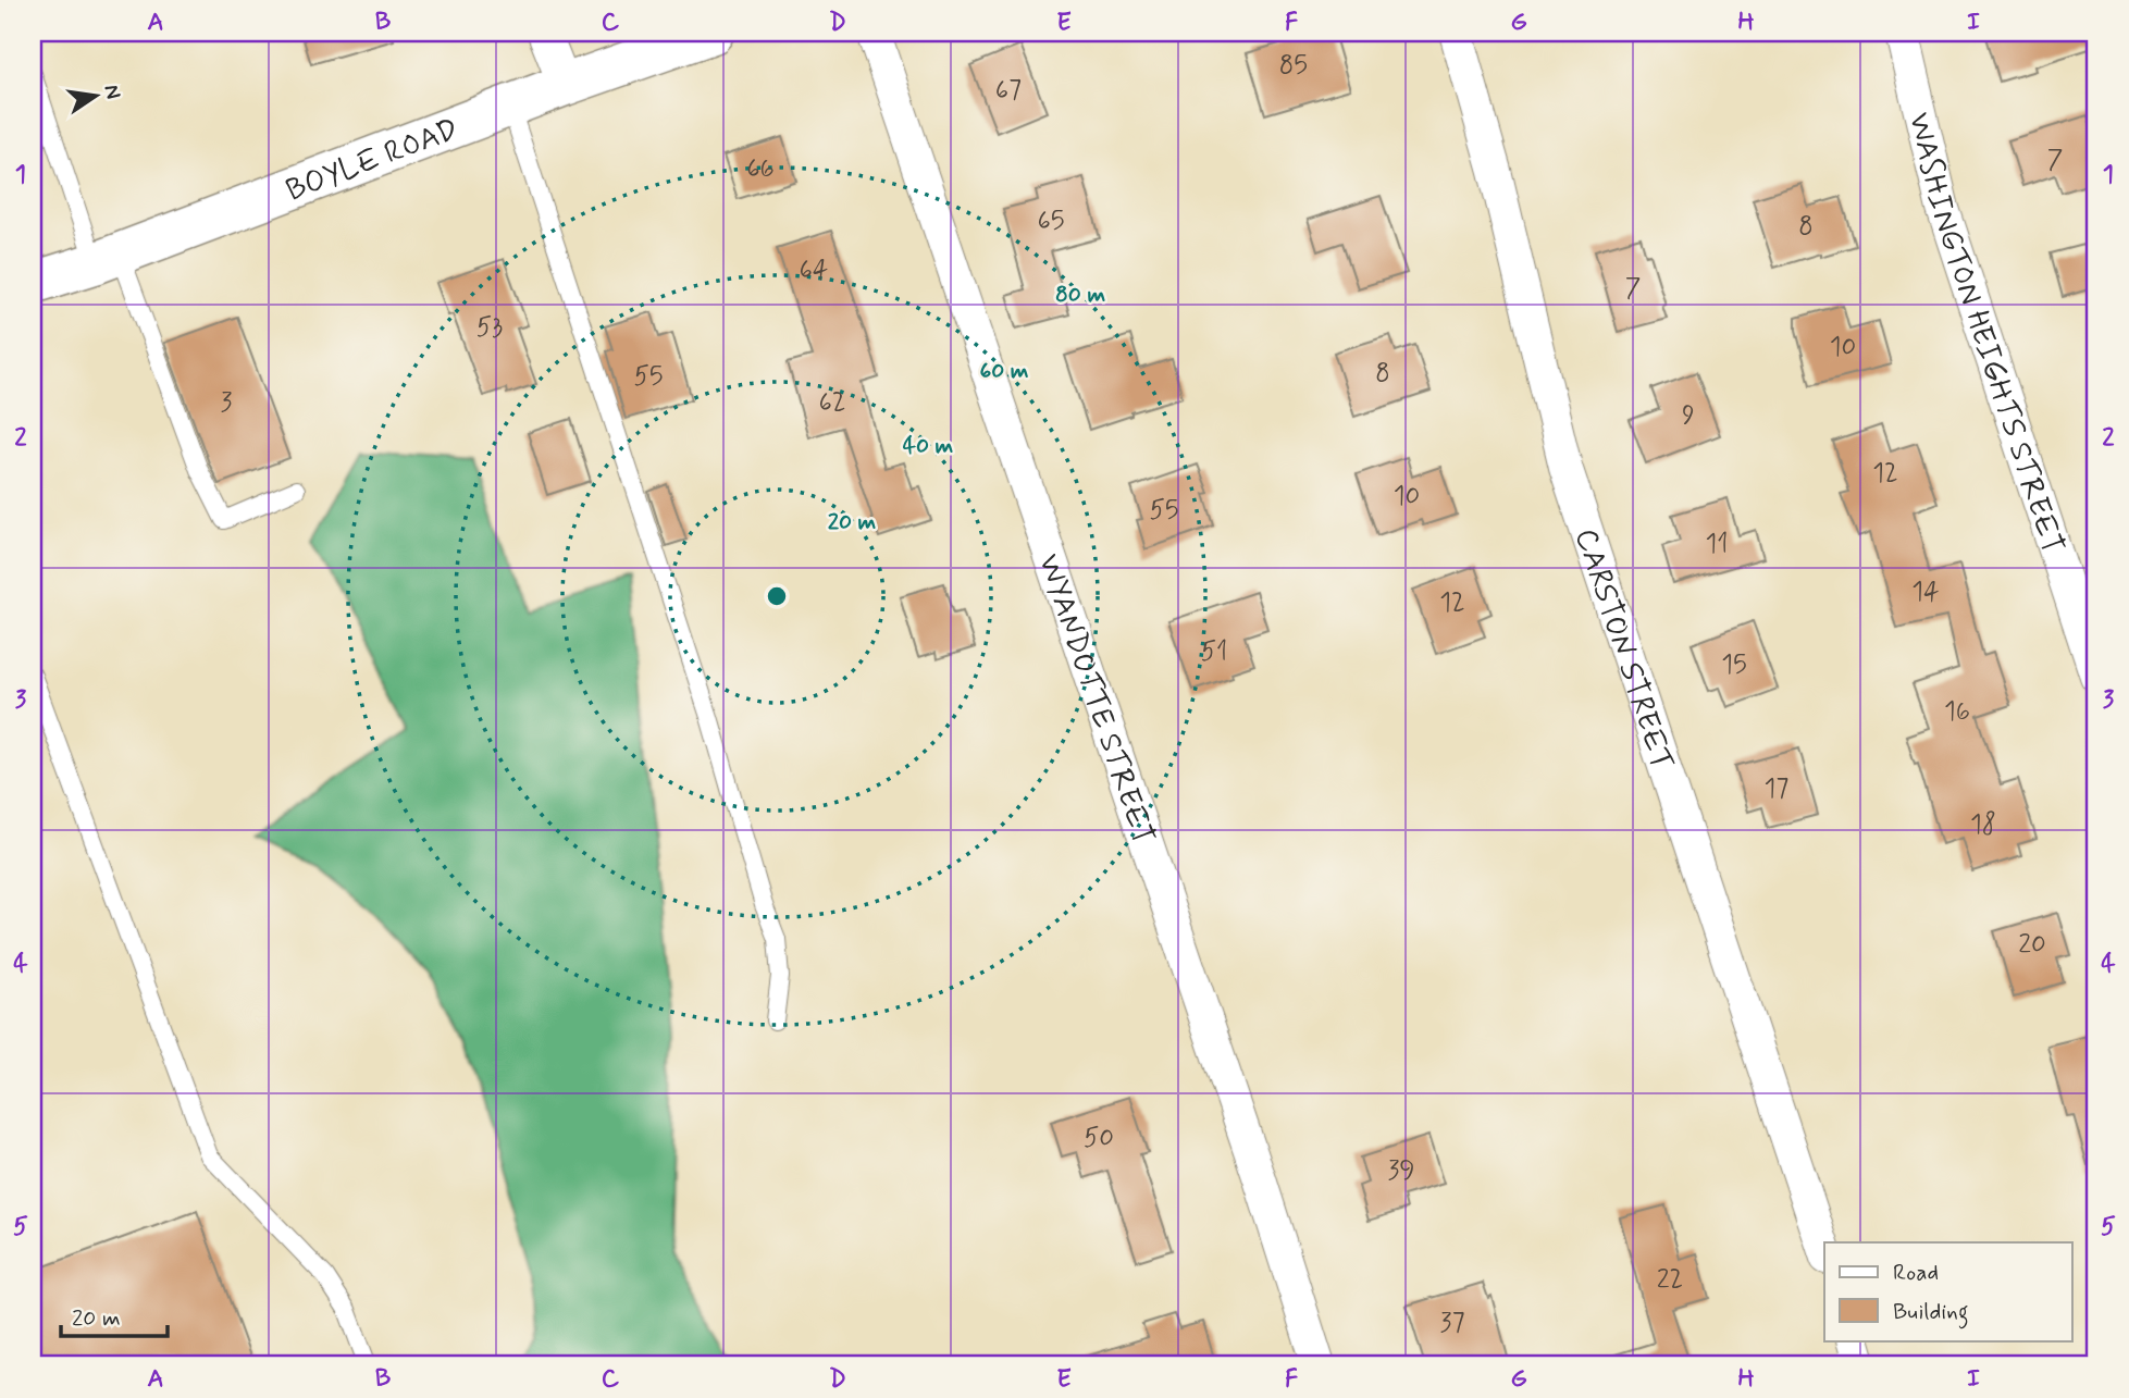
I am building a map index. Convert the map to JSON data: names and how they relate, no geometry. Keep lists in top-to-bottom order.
{
  "streets": {
    "street": [
      "BOYLE ROAD",
      "WASHINGTON HEIGHTS STREET",
      "CARSTON STREET",
      "WYANDOTTE STREET"
    ]
  },
  "house_numbers": [
    "85",
    "67",
    "7",
    "66",
    "65",
    "8",
    "64",
    "7",
    "53",
    "10",
    "8",
    "55",
    "3",
    "62",
    "9",
    "12",
    "10",
    "55",
    "11",
    "14",
    "12",
    "51",
    "15",
    "16",
    "17",
    "18",
    "20",
    "50",
    "39",
    "22",
    "37"
  ],
  "legend": ["Road", "Building"],
  "scale_bar": "20 m",
  "north": "right",
  "grid": {
    "columns": [
      "A",
      "B",
      "C",
      "D",
      "E",
      "F",
      "G",
      "H",
      "I"
    ],
    "rows": [
      "1",
      "2",
      "3",
      "4",
      "5"
    ]
  },
  "rings": [
    "80 m",
    "60 m",
    "40 m",
    "20 m"
  ]
}
